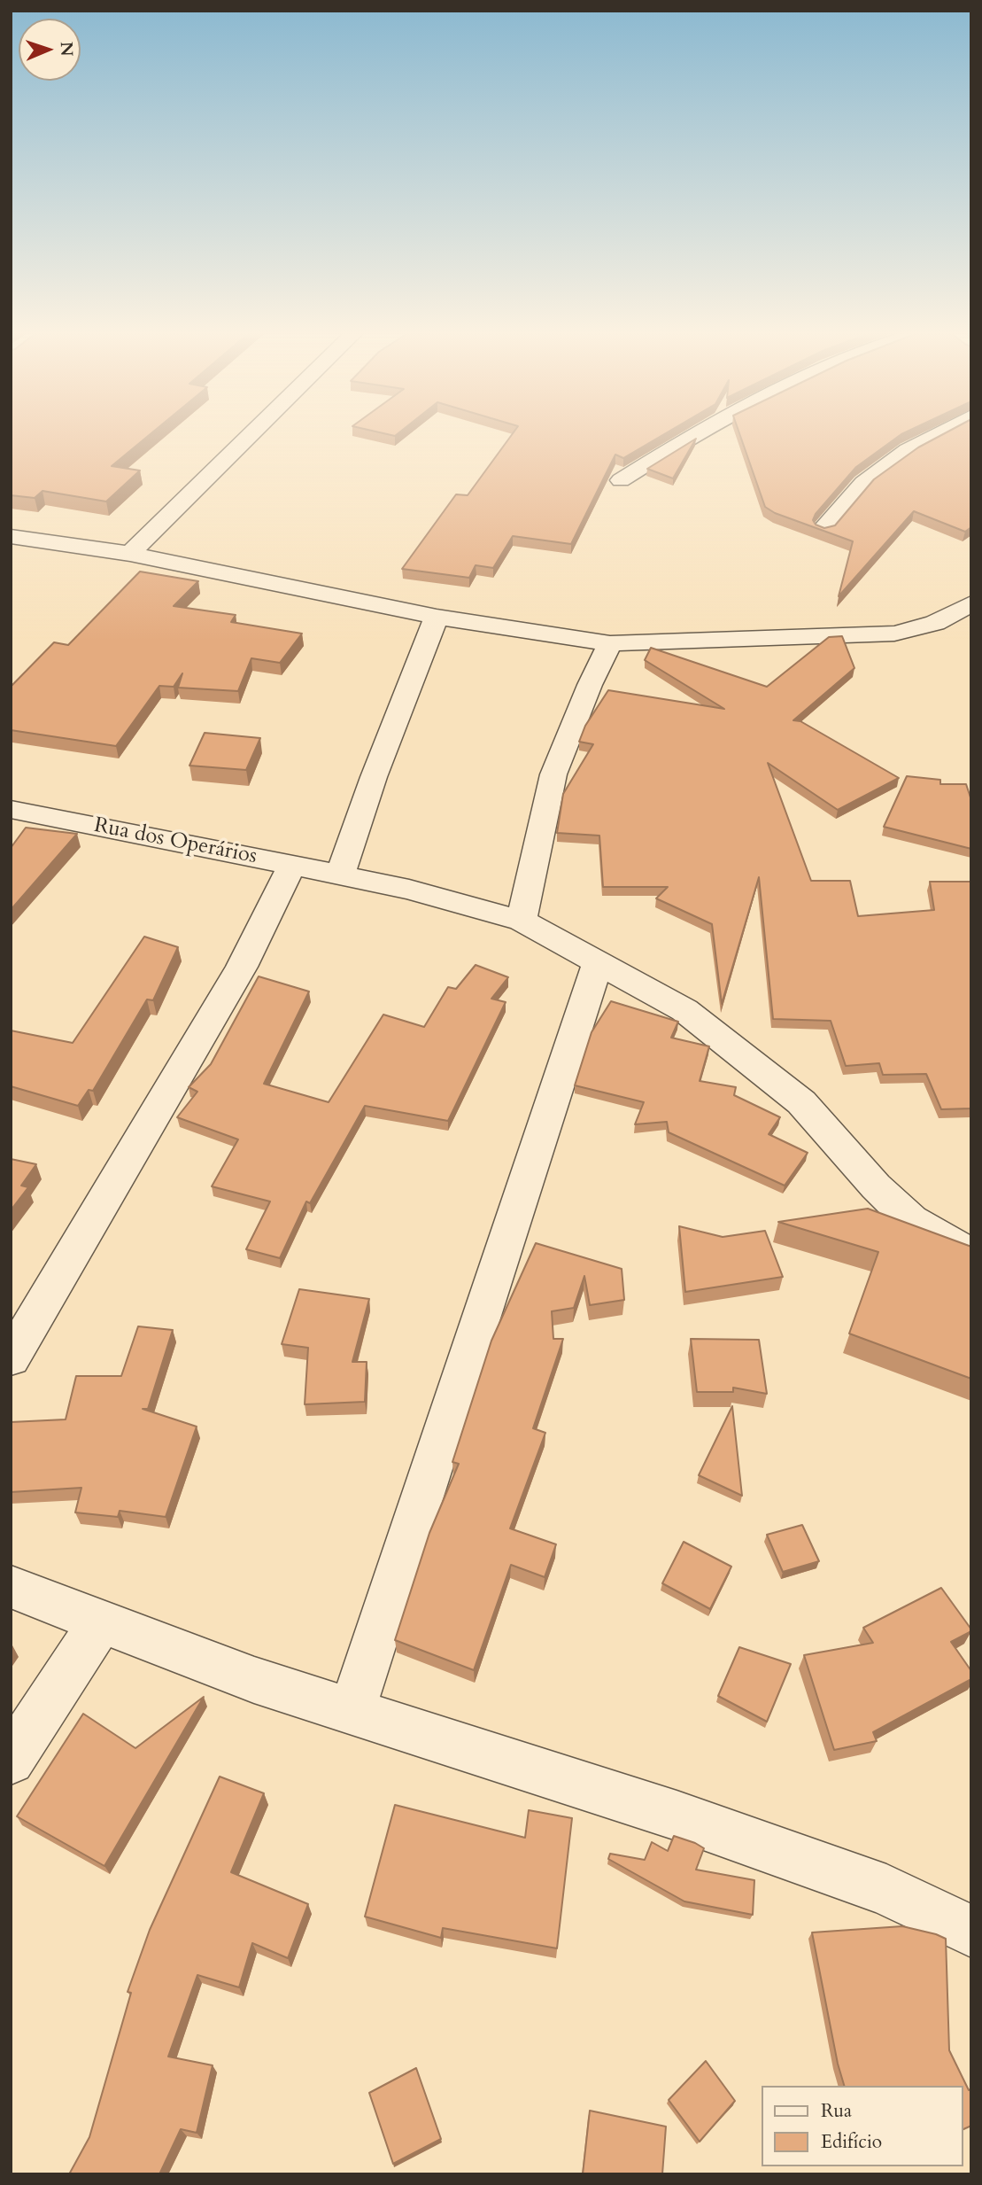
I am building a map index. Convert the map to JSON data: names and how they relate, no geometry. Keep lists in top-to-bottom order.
{
  "streets": {
    "street": ["Rua dos Operários"]
  },
  "legend": ["Rua", "Edifício"],
  "north": "right"
}
